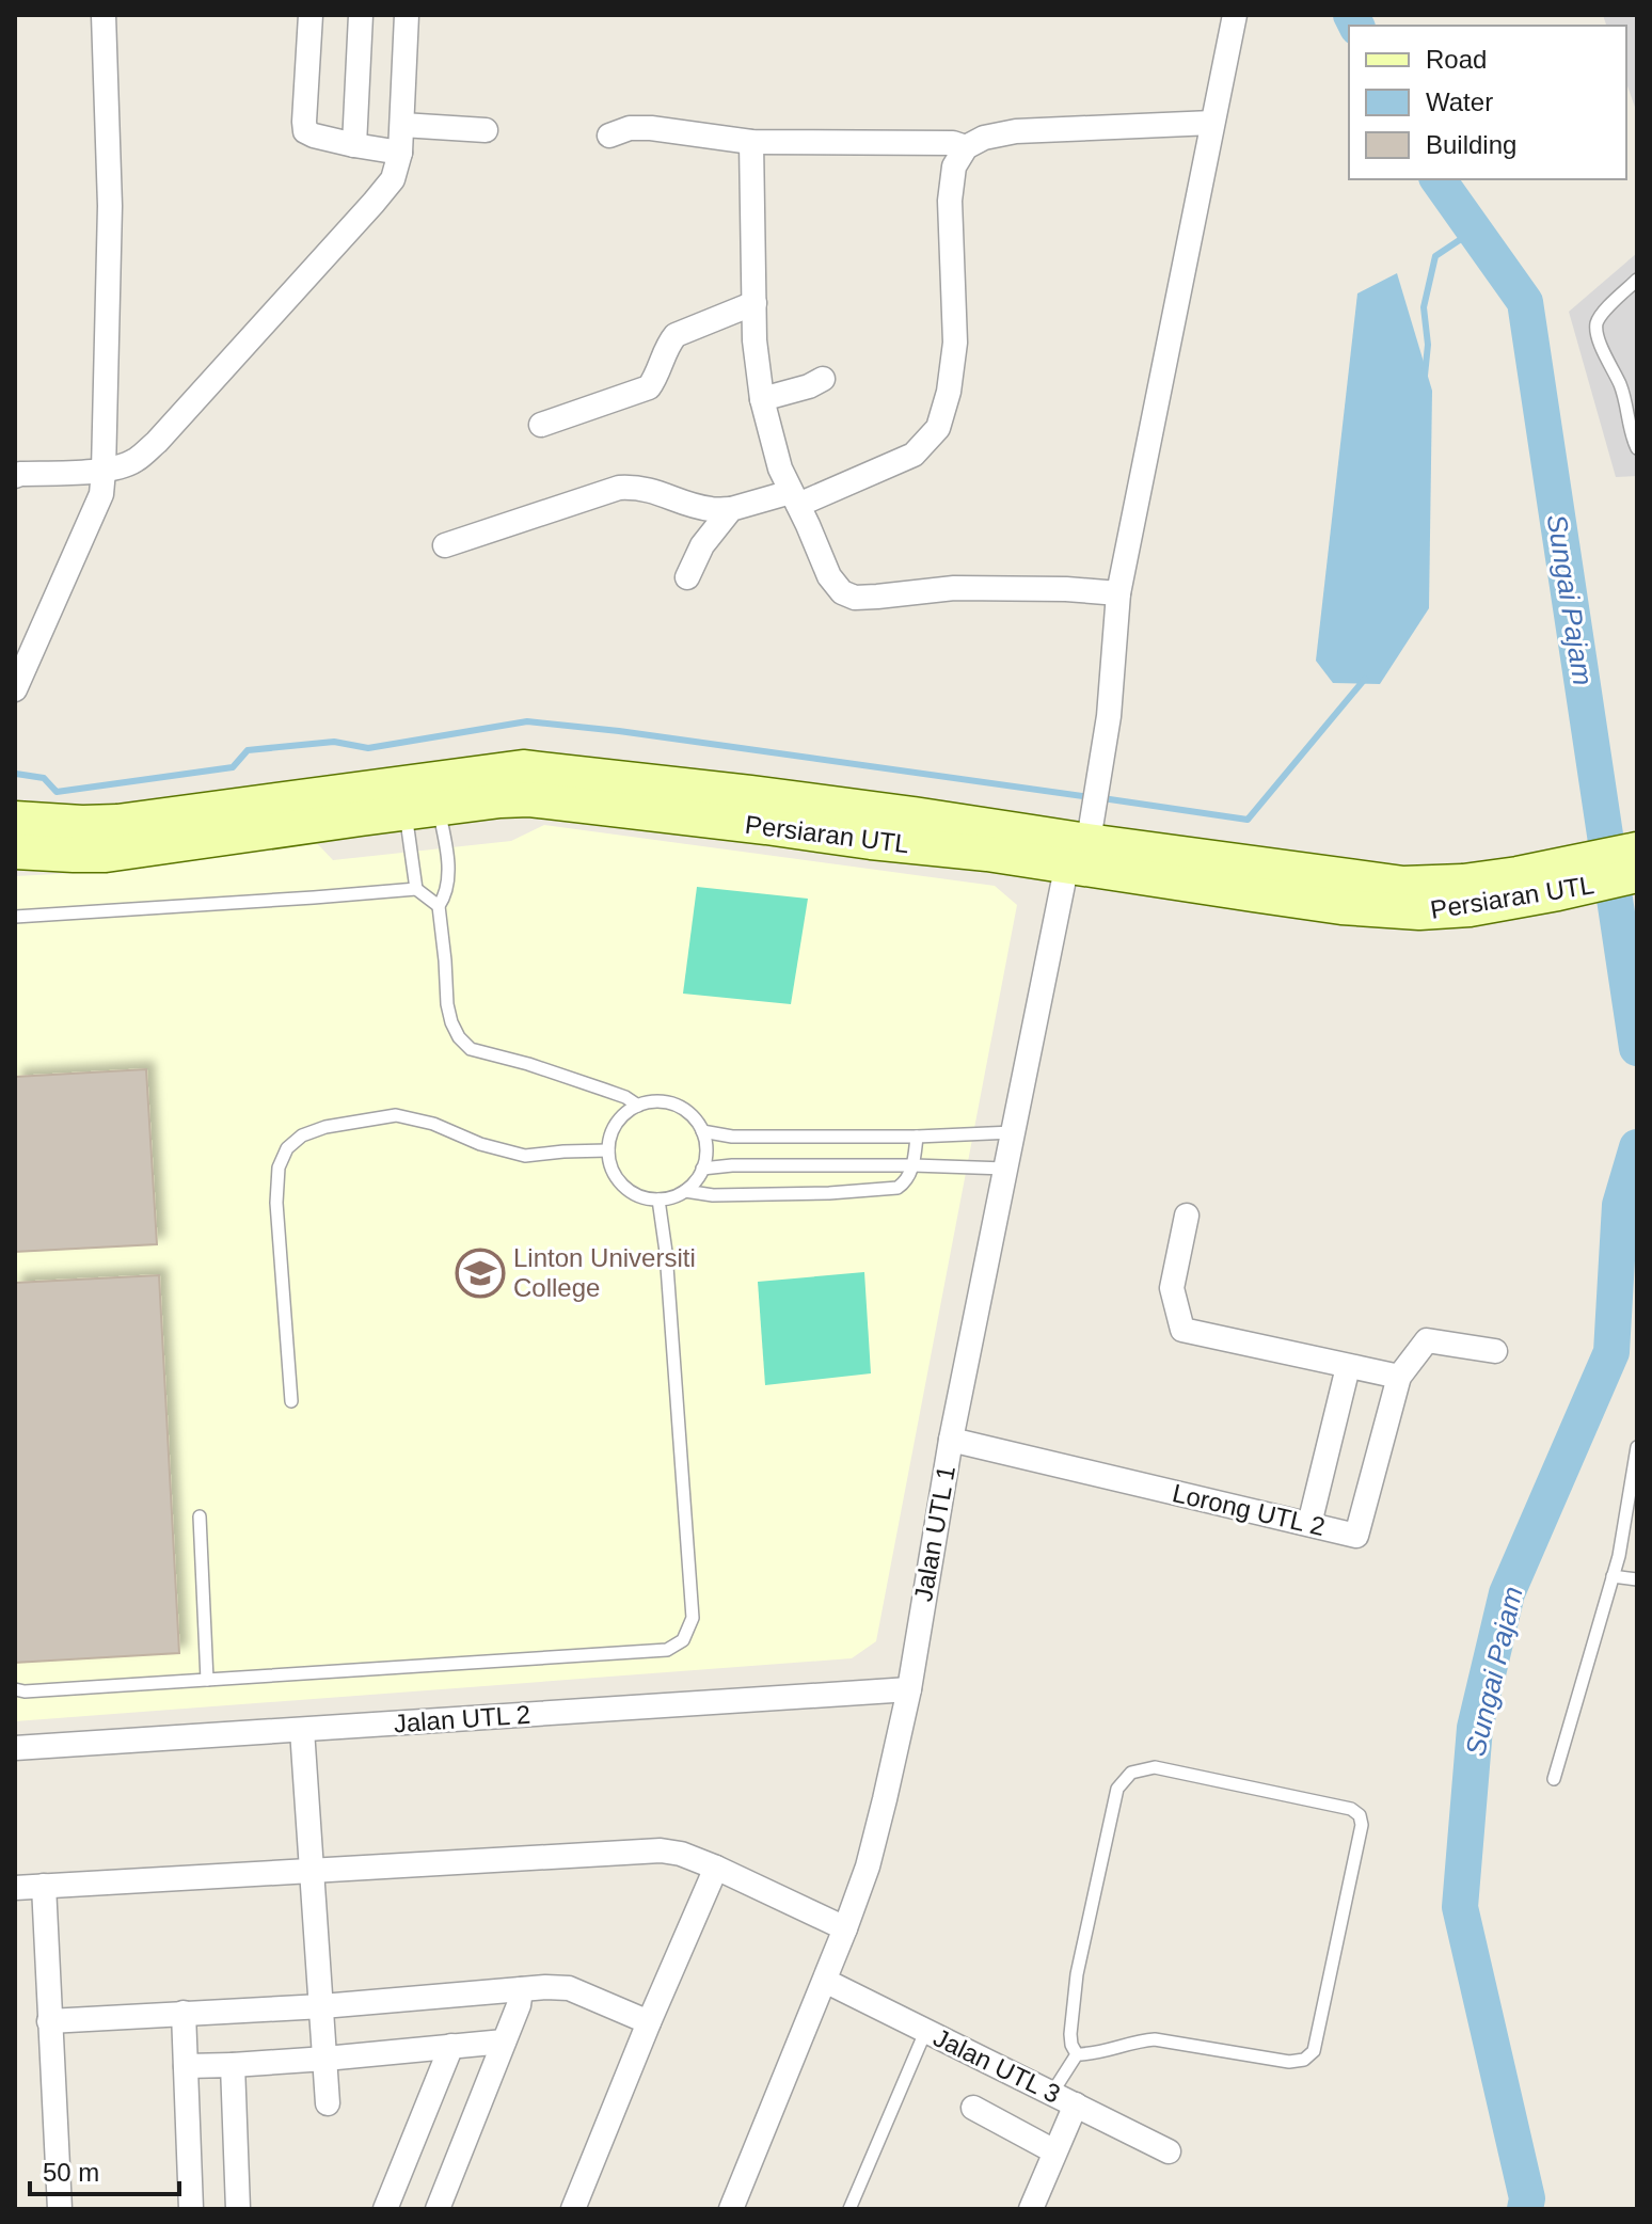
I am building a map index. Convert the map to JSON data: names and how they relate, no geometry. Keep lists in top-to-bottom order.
{
  "streets": {
    "street": [
      "Persiaran UTL",
      "Lorong UTL 2",
      "Jalan UTL 1",
      "Jalan UTL 2",
      "Jalan UTL 3"
    ]
  },
  "crossings": [
    ["Persiaran UTL", "Jalan UTL 1"],
    ["Lorong UTL 2", "Jalan UTL 1"],
    ["Jalan UTL 1", "Jalan UTL 2"],
    ["Jalan UTL 1", "Jalan UTL 3"]
  ],
  "water": ["Sungai Pajam"],
  "places": {
    "school or university": ["Linton Universiti College"]
  },
  "legend": ["Road", "Water", "Building"],
  "scale_bar": "50 m"
}
